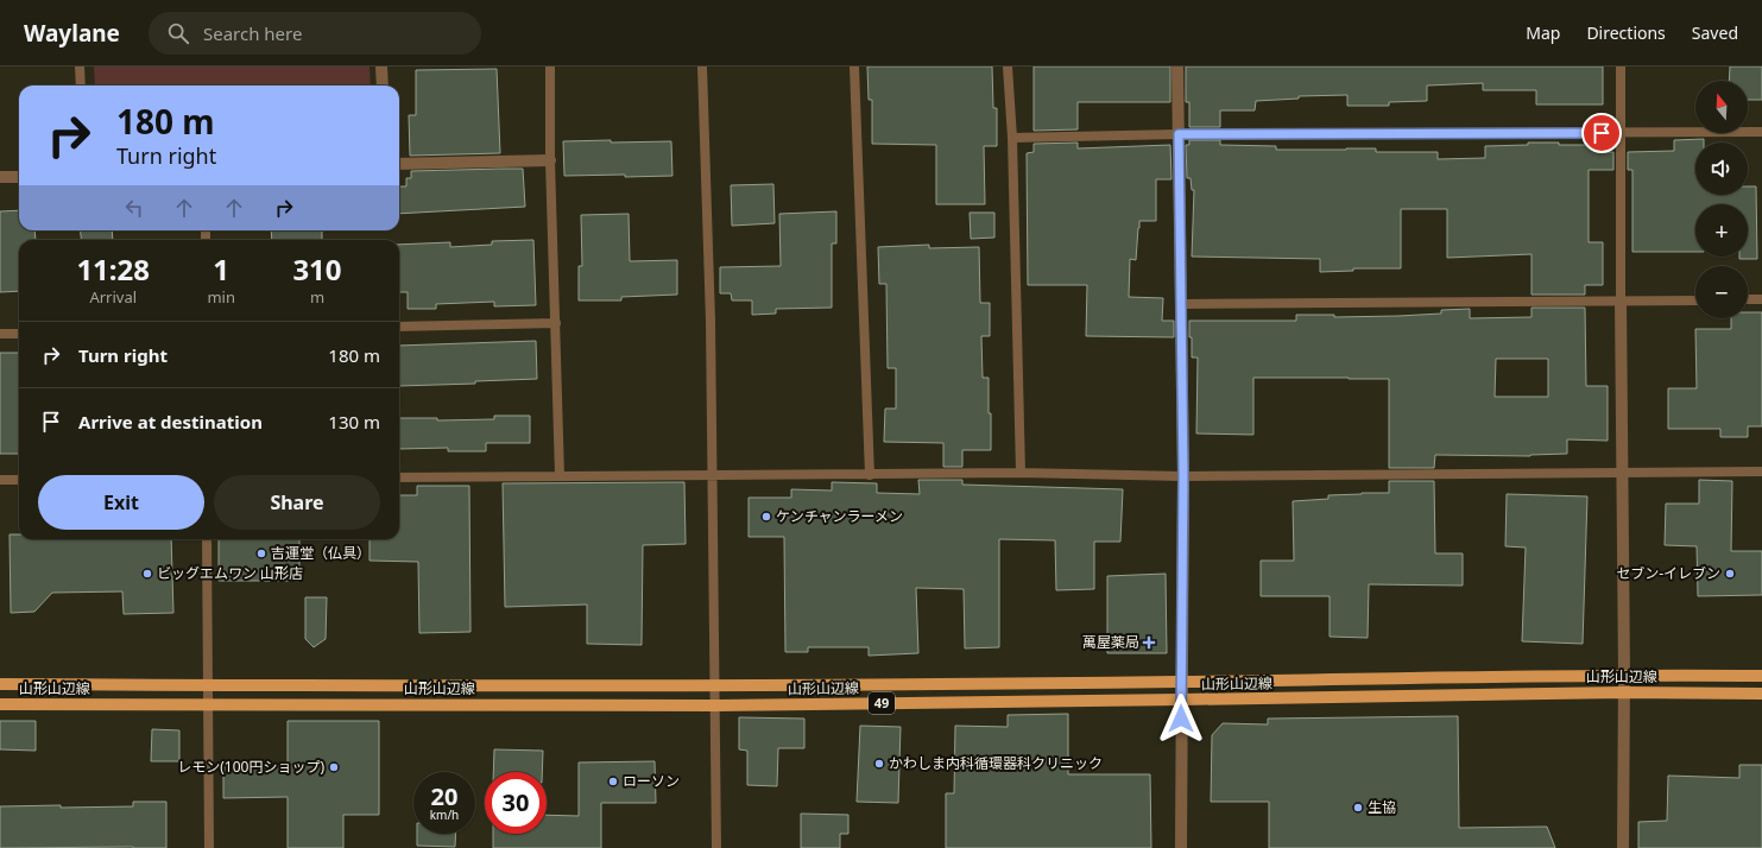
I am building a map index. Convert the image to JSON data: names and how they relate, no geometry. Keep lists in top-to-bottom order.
{
  "streets": {
    "main road": ["山形山辺線", "49"]
  },
  "places": {
    "other": [
      "ケンチャンラーメン",
      "吉運堂（仏具）",
      "ビッグエムワン 山形店",
      "セブン-イレブン",
      "かわしま内科循環器科クリニック",
      "レモン(100円ショップ)",
      "ローソン",
      "生協"
    ],
    "health": ["萬屋薬局"]
  },
  "north": "top",
  "page": {
    "header": "Waylane",
    "search": "Search here",
    "nav": ["Map", "Directions", "Saved"],
    "map_buttons": ["+", "−"],
    "turn": ["180 m", "Turn right"],
    "eta": [
      "11:28",
      "Arrival",
      "1",
      "min",
      "310",
      "m"
    ],
    "list": [
      {
        "name": "Turn right",
        "value": "180 m"
      },
      {
        "name": "Arrive at destination",
        "value": "130 m"
      }
    ],
    "buttons": ["Exit", "Share"],
    "speed": "20 km/h",
    "limit": "30"
  }
}
